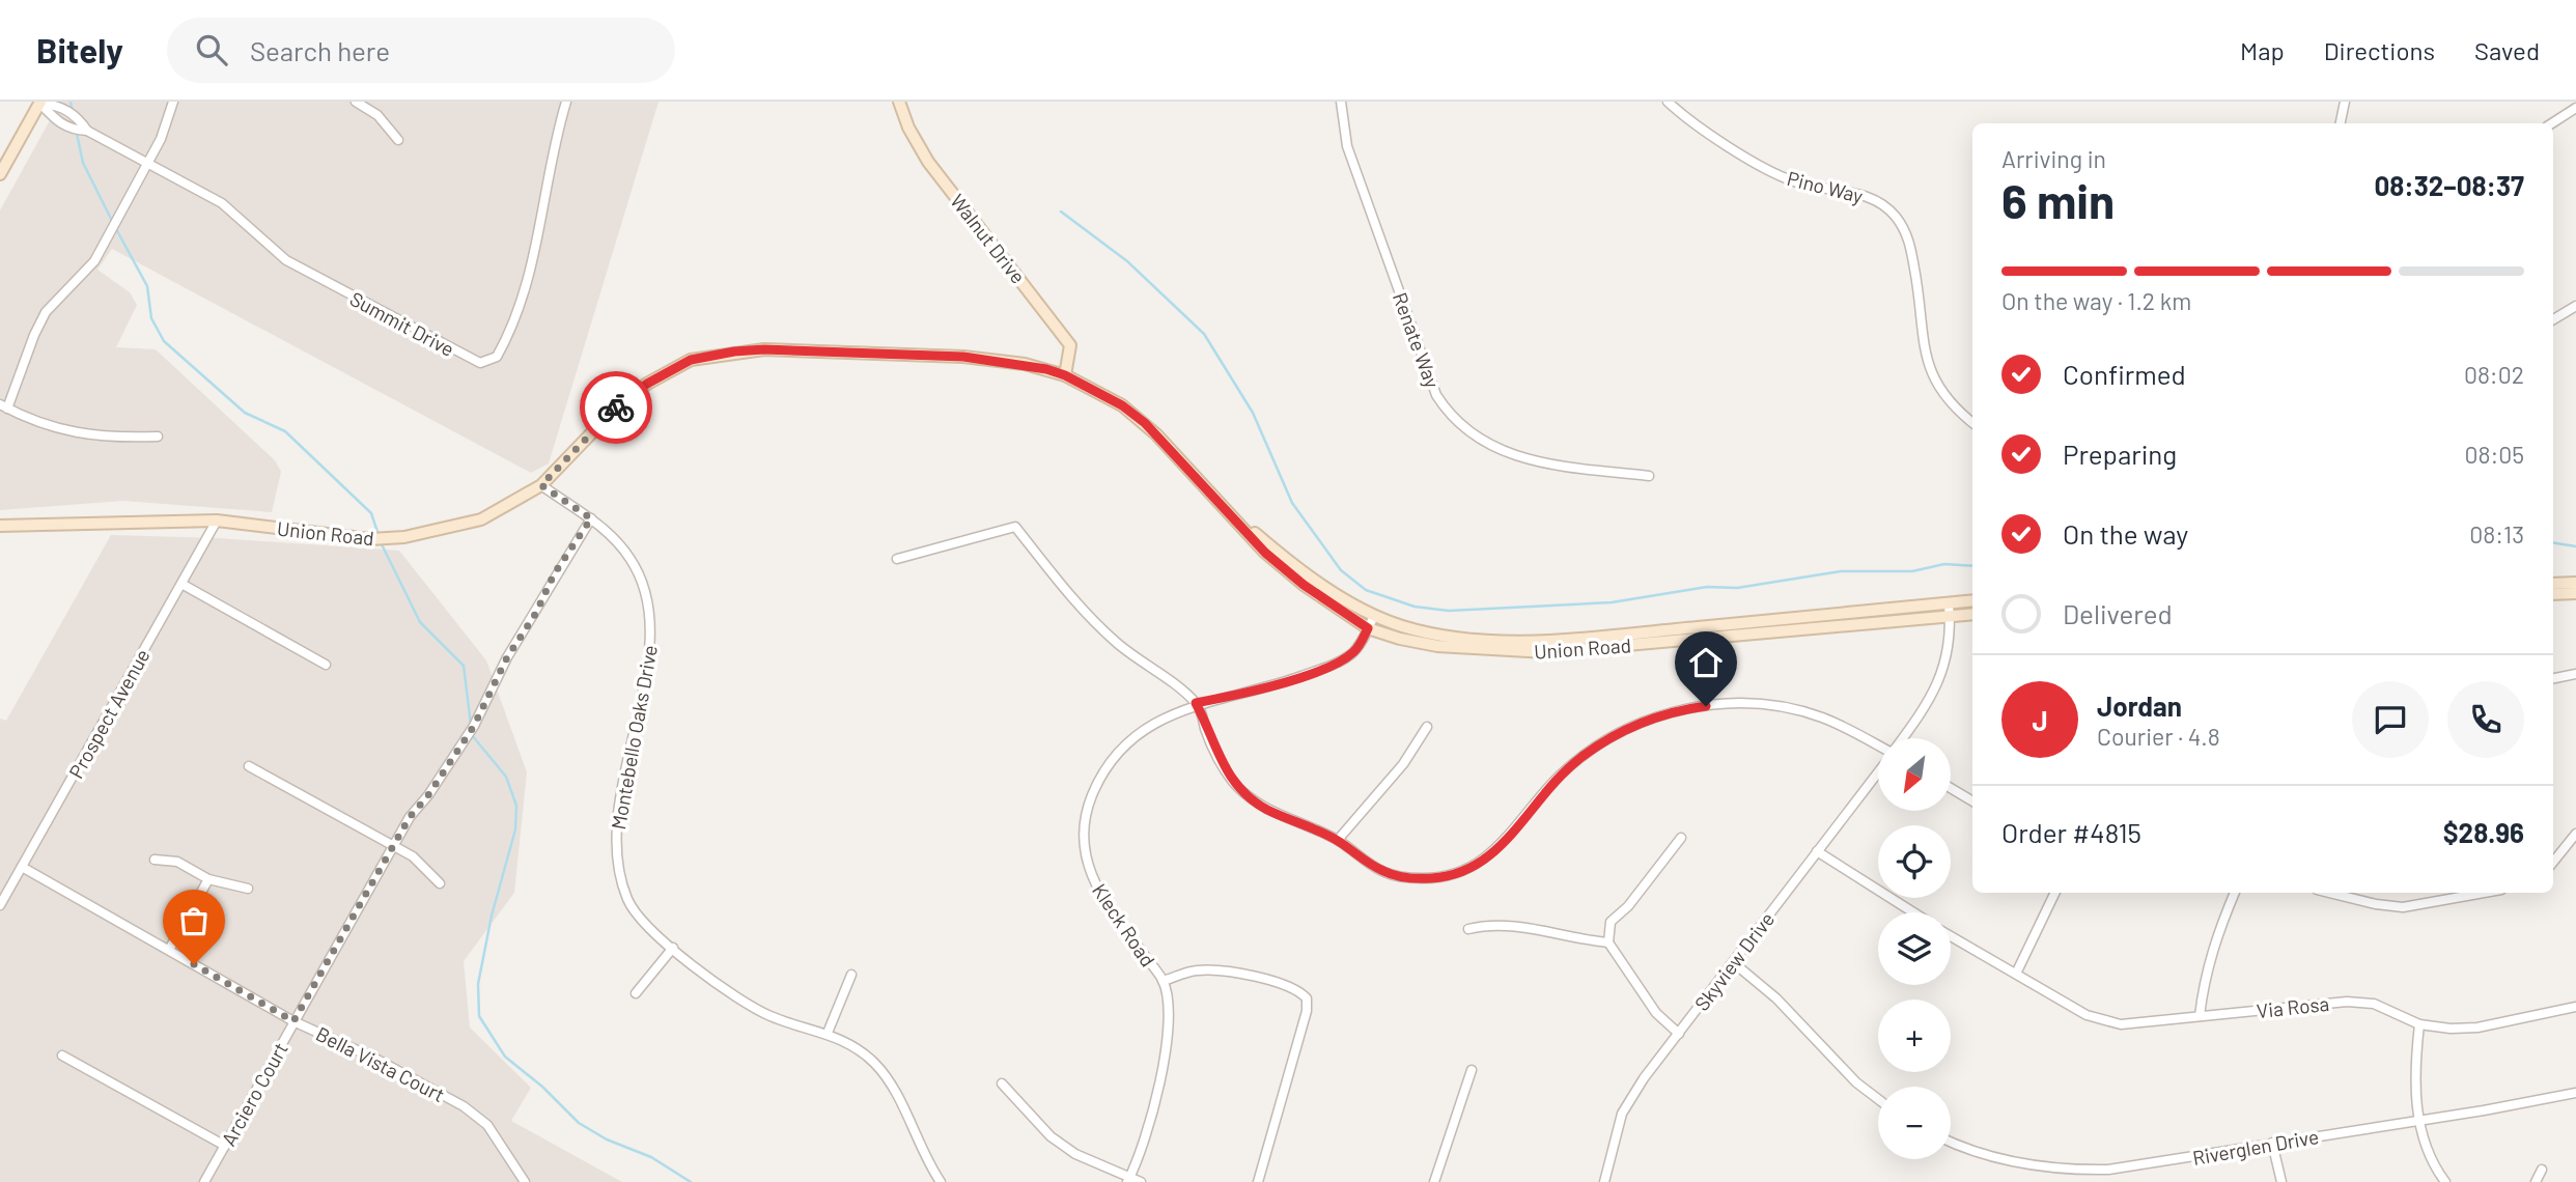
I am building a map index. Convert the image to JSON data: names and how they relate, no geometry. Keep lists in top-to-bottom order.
{
  "streets": {
    "main road": ["Walnut Drive", "Union Road"],
    "street": [
      "Pino Way",
      "Summit Drive",
      "Renate Way",
      "Prospect Avenue",
      "Montebello Oaks Drive",
      "Kleck Road",
      "Skyview Drive",
      "Via Rosa",
      "Bella Vista Court",
      "Arciero Court",
      "Riverglen Drive"
    ]
  },
  "crossings": [
    ["Walnut Drive", "Union Road"],
    ["Union Road", "Prospect Avenue"],
    ["Union Road", "Montebello Oaks Drive"],
    ["Union Road", "Kleck Road"],
    ["Union Road", "Skyview Drive"],
    ["Prospect Avenue", "Bella Vista Court"],
    ["Montebello Oaks Drive", "Arciero Court"],
    ["Bella Vista Court", "Arciero Court"]
  ],
  "north": "bottom left",
  "page": {
    "header": "Bitely",
    "search": "Search here",
    "nav": ["Map", "Directions", "Saved"],
    "heading": ["6 min", "Arriving in", "08:32–08:37"],
    "panel": [
      "Jordan",
      "Courier · 4.8",
      "Order #4815",
      "$28.96"
    ],
    "bar": "On the way · 1.2 km",
    "list": [
      ["Confirmed", "08:02"],
      ["Preparing", "08:05"],
      ["On the way", "08:13"],
      "Delivered"
    ],
    "round": "J",
    "map_buttons": ["+", "−"]
  }
}
